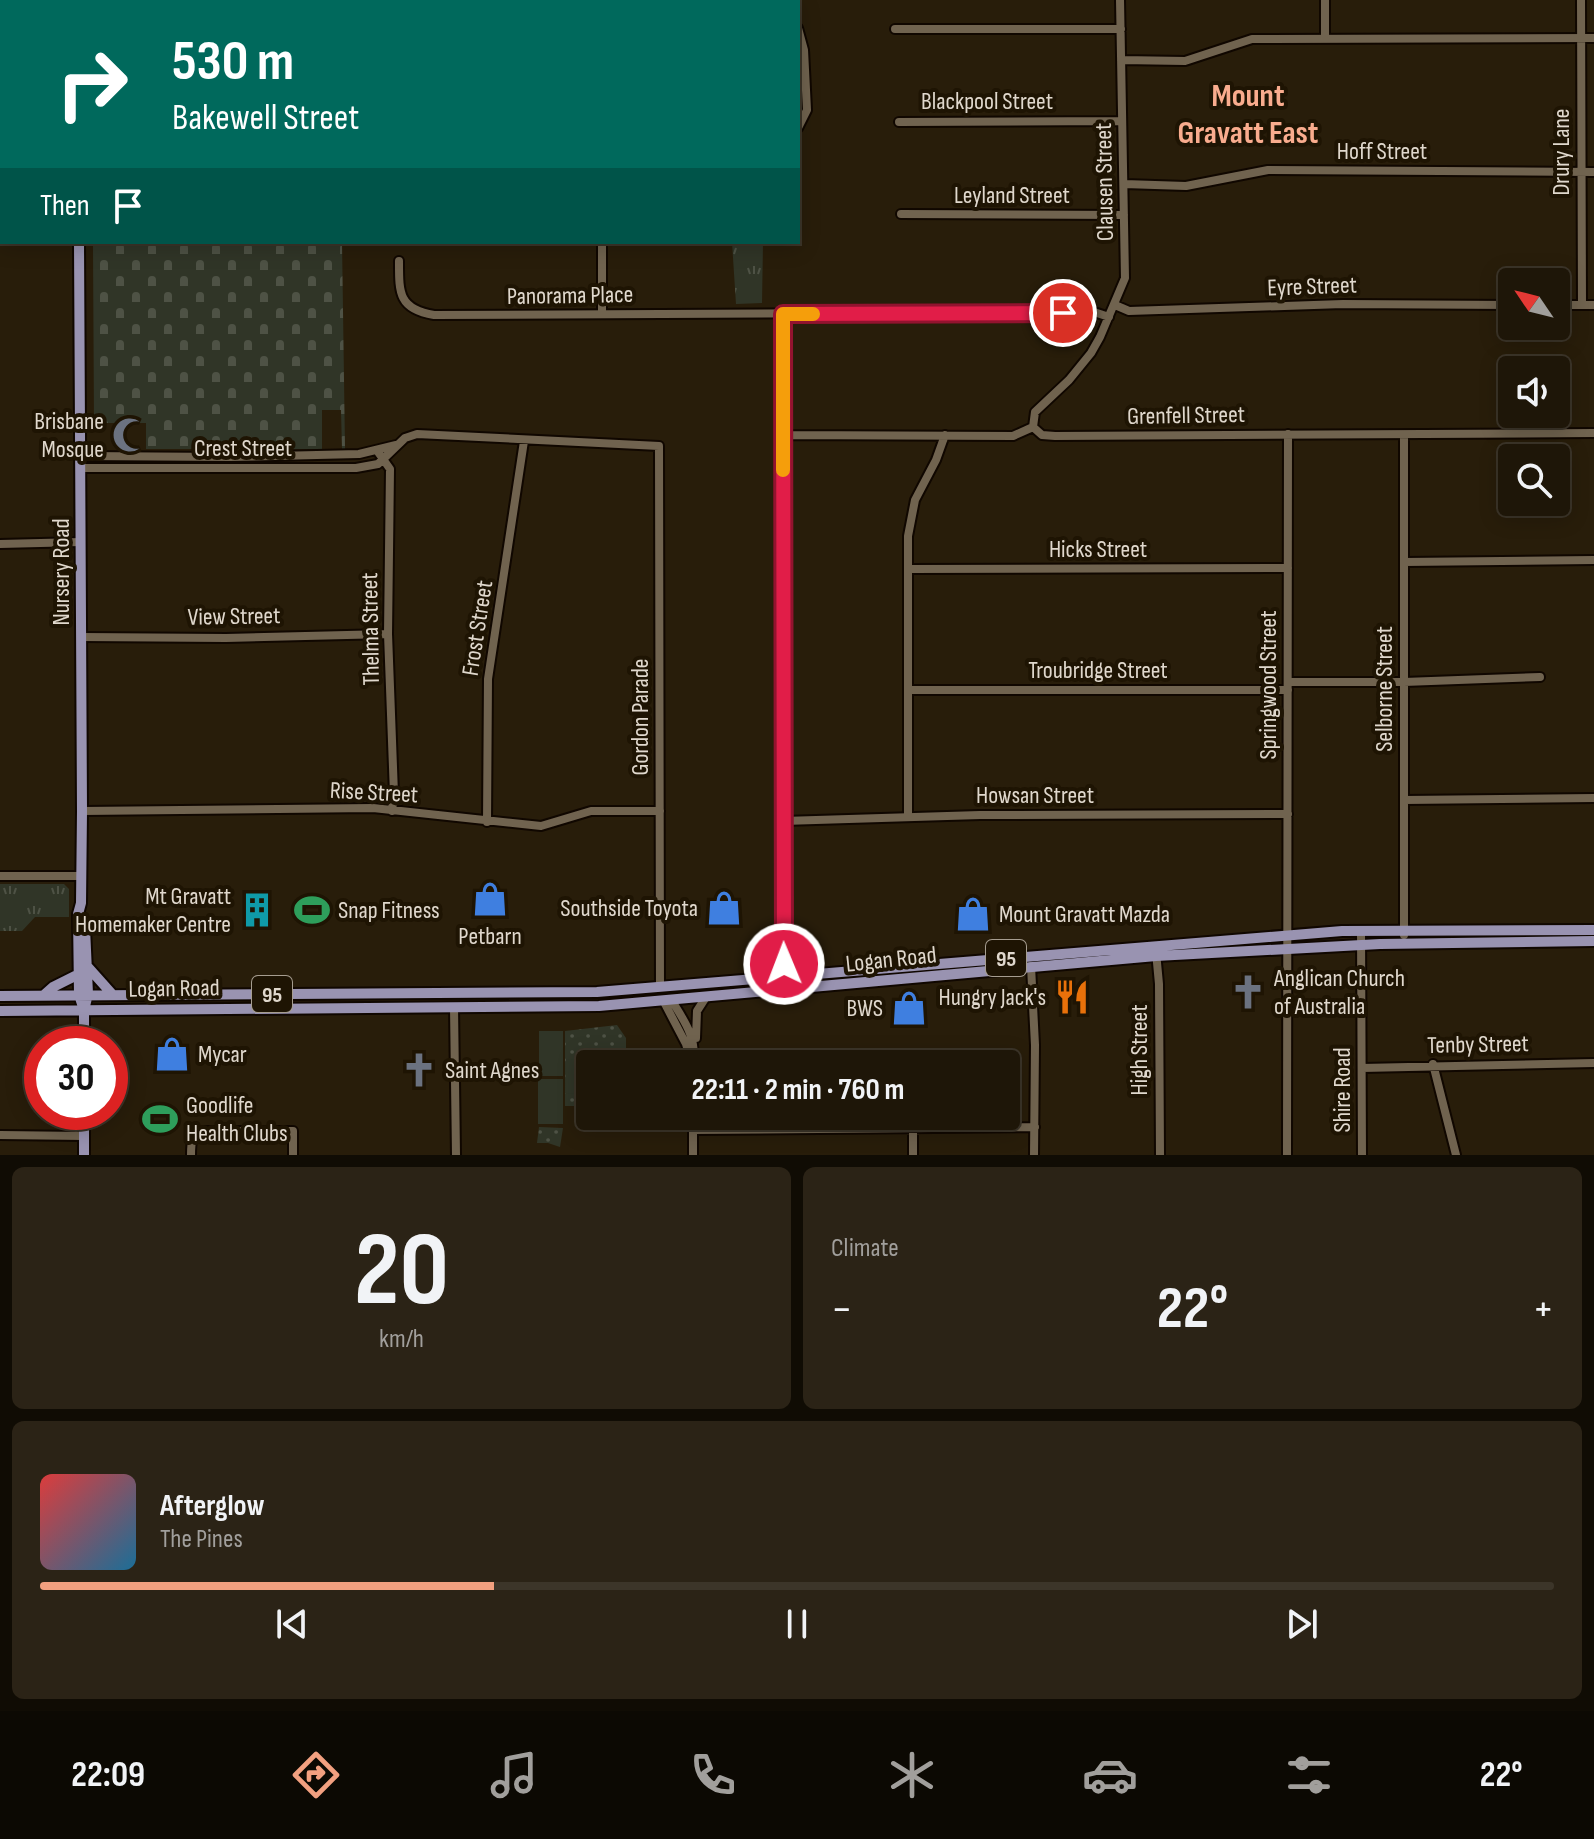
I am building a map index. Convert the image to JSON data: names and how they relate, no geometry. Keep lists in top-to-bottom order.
{
  "streets": {
    "main road": ["Nursery Road", "95", "Logan Road"],
    "street": [
      "Blackpool Street",
      "Hoff Street",
      "Drury Lane",
      "Clausen Street",
      "Leyland Street",
      "Eyre Street",
      "Panorama Place",
      "Grenfell Street",
      "Crest Street",
      "Hicks Street",
      "View Street",
      "Frost Street",
      "Thelma Street",
      "Troubridge Street",
      "Springwood Street",
      "Selborne Street",
      "Gordon Parade",
      "Rise Street",
      "Howsan Street",
      "Tenby Street",
      "High Street",
      "Shire Road"
    ]
  },
  "crossings": [
    ["Blackpool Street", "Clausen Street"],
    ["Hoff Street", "Drury Lane"],
    ["Hoff Street", "Clausen Street"],
    ["Clausen Street", "Leyland Street"],
    ["Clausen Street", "Eyre Street"],
    ["Clausen Street", "Panorama Place"],
    ["Clausen Street", "Grenfell Street"],
    ["Grenfell Street", "Springwood Street"],
    ["Grenfell Street", "Selborne Street"],
    ["Crest Street", "Nursery Road"],
    ["Crest Street", "Frost Street"],
    ["Crest Street", "Thelma Street"],
    ["Crest Street", "Gordon Parade"],
    ["Hicks Street", "Springwood Street"],
    ["Nursery Road", "View Street"],
    ["Nursery Road", "Rise Street"],
    ["Nursery Road", "Logan Road"],
    ["View Street", "Thelma Street"],
    ["Frost Street", "Rise Street"],
    ["Thelma Street", "Rise Street"],
    ["Troubridge Street", "Springwood Street"],
    ["Troubridge Street", "Selborne Street"],
    ["Springwood Street", "Howsan Street"],
    ["Springwood Street", "Logan Road"],
    ["Selborne Street", "Logan Road"],
    ["Gordon Parade", "Rise Street"],
    ["Gordon Parade", "Logan Road"],
    ["Logan Road", "High Street"],
    ["Logan Road", "Shire Road"],
    ["Tenby Street", "Shire Road"]
  ],
  "districts": ["Mount Gravatt East"],
  "places": {
    "mosque": ["Brisbane Mosque"],
    "shop": [
      "Petbarn",
      "Southside Toyota",
      "Mount Gravatt Mazda",
      "BWS",
      "Mycar"
    ],
    "building": ["Mt Gravatt Homemaker Centre"],
    "sports": ["Snap Fitness", "Goodlife Health Clubs"],
    "church": ["Anglican Church of Australia", "Saint Agnes"],
    "restaurant": ["Hungry Jack's"]
  },
  "north": "top left",
  "page": {
    "turn": ["530 m", "Bakewell Street"],
    "then": "Then",
    "limit": "30",
    "trip": "22:11 · 2 min · 760 m",
    "tile": [
      ["20", "km/h"],
      "Climate"
    ],
    "heat": ["−", "22°", "+"],
    "song": ["Afterglow", "The Pines"],
    "tabs": ["22:09", "22°"]
  }
}
